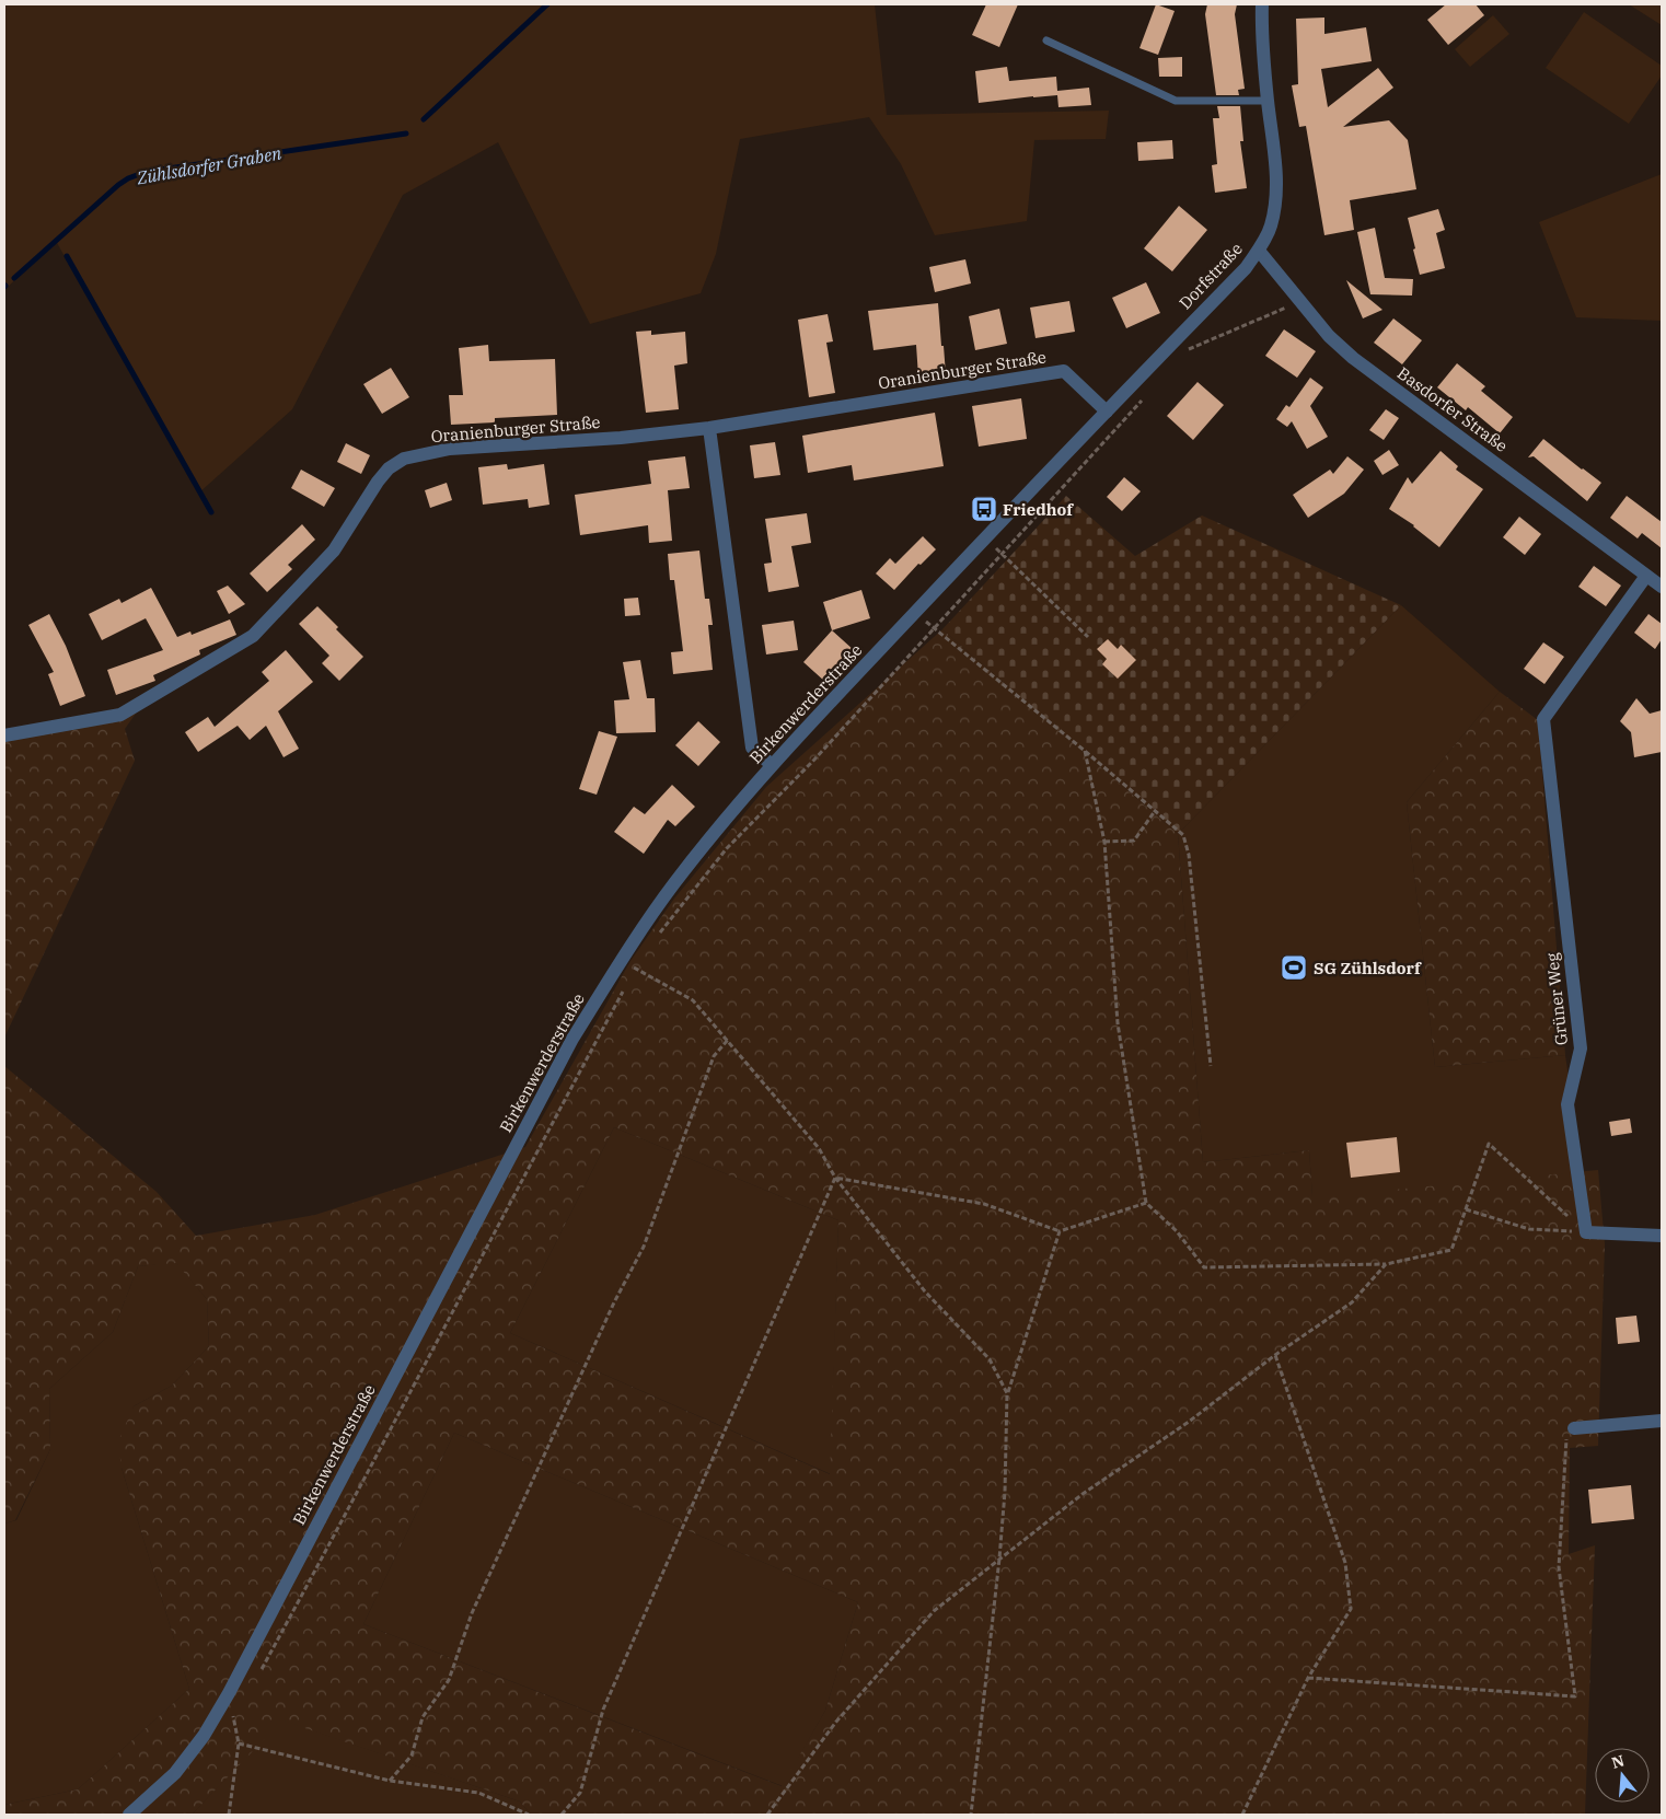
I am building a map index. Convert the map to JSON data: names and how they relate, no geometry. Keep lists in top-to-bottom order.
{
  "streets": {
    "street": [
      "Dorfstraße",
      "Oranienburger Straße",
      "Basdorfer Straße",
      "Birkenwerderstraße",
      "Grüner Weg"
    ]
  },
  "crossings": [
    ["Dorfstraße", "Oranienburger Straße"],
    ["Dorfstraße", "Basdorfer Straße"],
    ["Dorfstraße", "Birkenwerderstraße"],
    ["Oranienburger Straße", "Birkenwerderstraße"],
    ["Basdorfer Straße", "Grüner Weg"]
  ],
  "water": ["Zühlsdorfer Graben"],
  "places": {
    "bus stop": ["Friedhof"],
    "sports": ["SG Zühlsdorf"]
  },
  "north": "top"
}
